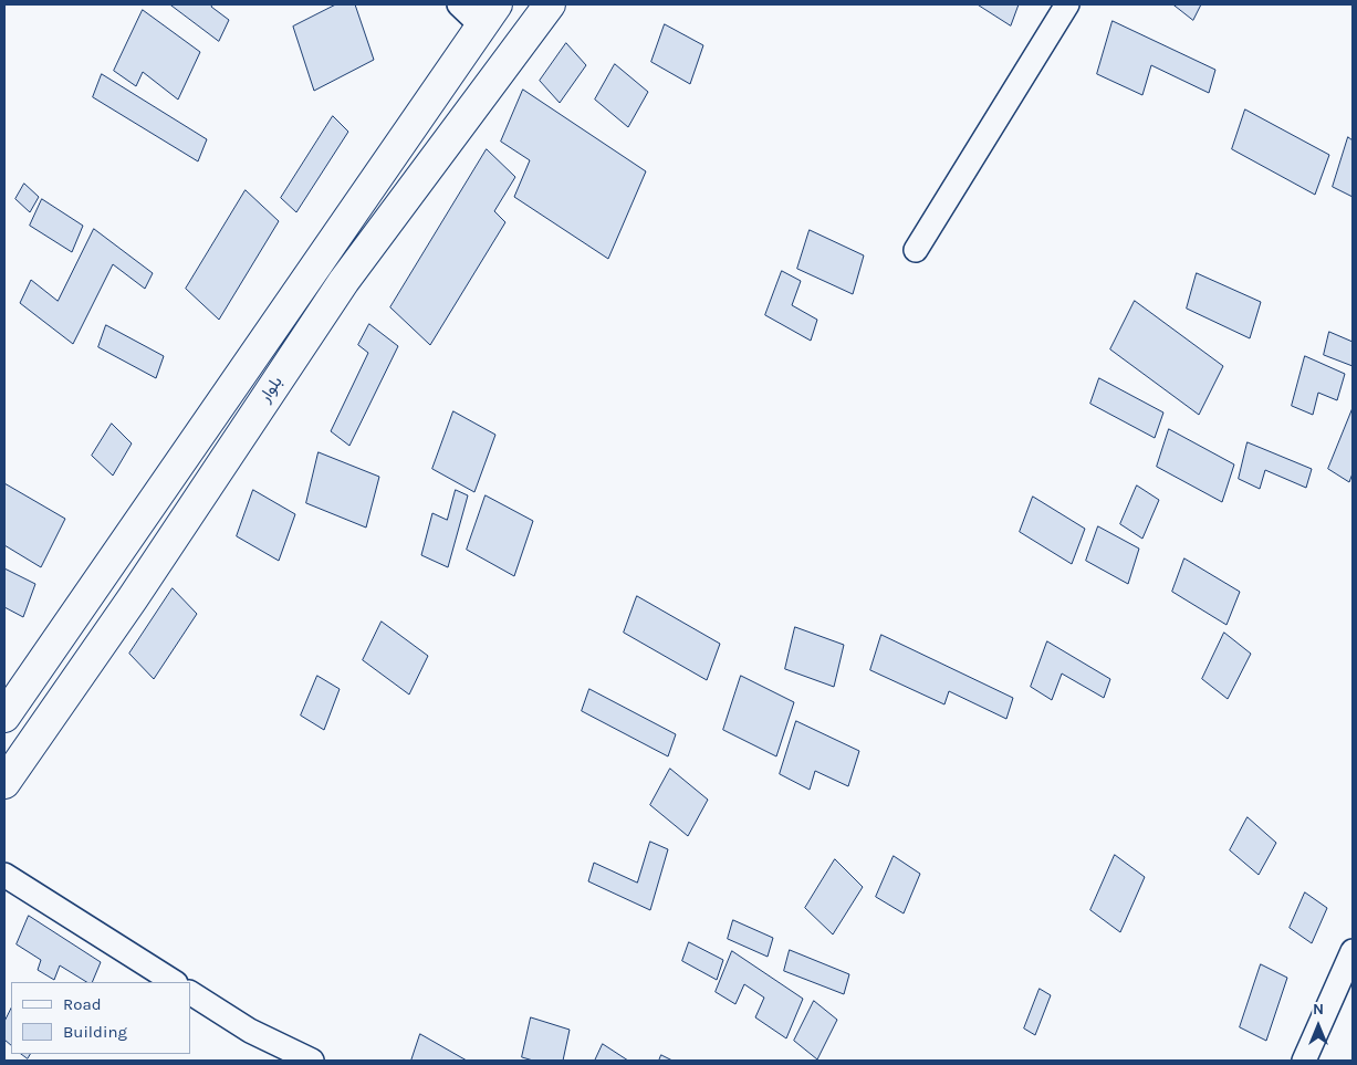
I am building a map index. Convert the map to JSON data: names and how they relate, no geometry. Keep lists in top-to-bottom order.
{
  "streets": {
    "main road": ["بلوار"]
  },
  "legend": ["Road", "Building"],
  "north": "top"
}
